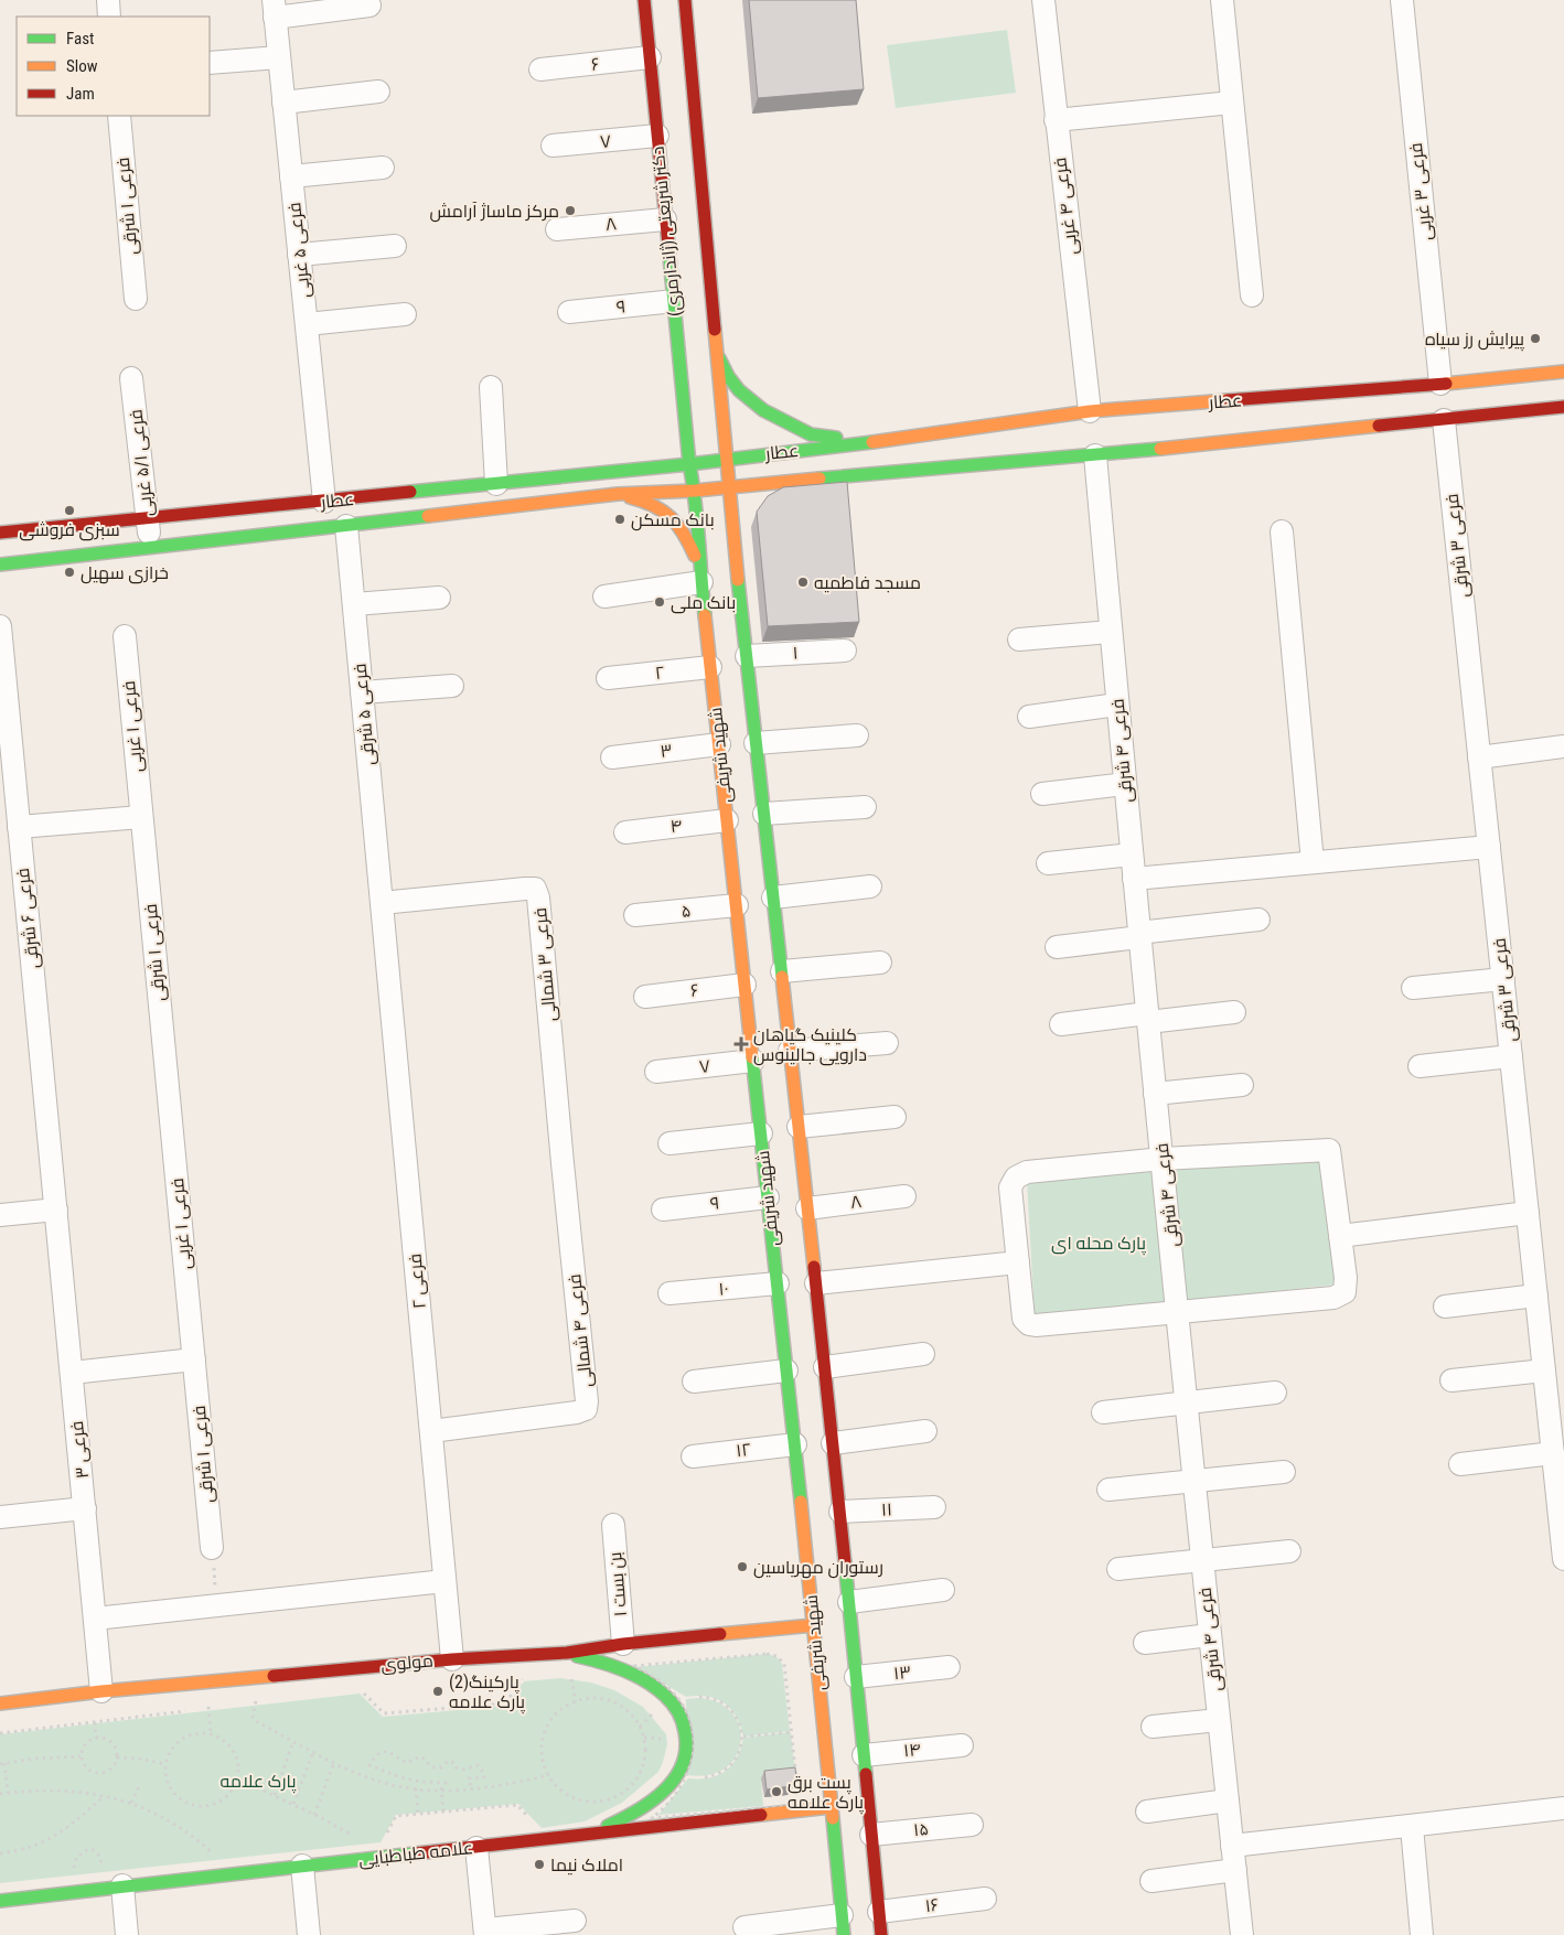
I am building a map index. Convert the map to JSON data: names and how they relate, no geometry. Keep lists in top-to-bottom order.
{
  "streets": {
    "main road": [
      "دکتر شریعتی (ژاندارمری)",
      "عطار",
      "شهید شریفی",
      "مولوی",
      "علامه طباطبایی"
    ],
    "street": [
      "۶",
      "۷",
      "فرعی ۳ غربی",
      "فرعی ۱ شرقی",
      "فرعی ۴ غربی",
      "۸",
      "فرعی ۵ غربی",
      "۹",
      "فرعی ۵/۱ غربی",
      "فرعی ۳ شرقی",
      "۱",
      "۲",
      "فرعی ۵ شرقی",
      "فرعی ۱ غربی",
      "۳",
      "فرعی ۴ شرقی",
      "۴",
      "۵",
      "فرعی ۶ شرقی",
      "فرعی ۳ شمالی",
      "فرعی ۲",
      "۱۰",
      "فرعی ۴ شمالی",
      "فرعی ۳",
      "۱۲",
      "۱۱",
      "بن بست ۱",
      "۱۳",
      "۱۴",
      "۱۵",
      "۱۶"
    ]
  },
  "crossings": [
    ["۶", "دکتر شریعتی (ژاندارمری)"],
    ["۶", "شهید شریفی"],
    ["۷", "دکتر شریعتی (ژاندارمری)"],
    ["۷", "شهید شریفی"],
    ["فرعی ۳ غربی", "عطار"],
    ["فرعی ۱ شرقی", "فرعی ۱ غربی"],
    ["فرعی ۴ غربی", "عطار"],
    ["۸", "دکتر شریعتی (ژاندارمری)"],
    ["۸", "شهید شریفی"],
    ["دکتر شریعتی (ژاندارمری)", "۹"],
    ["دکتر شریعتی (ژاندارمری)", "عطار"],
    ["دکتر شریعتی (ژاندارمری)", "شهید شریفی"],
    ["فرعی ۵ غربی", "عطار"],
    ["۹", "شهید شریفی"],
    ["عطار", "فرعی ۵/۱ غربی"],
    ["عطار", "فرعی ۳ شرقی"],
    ["عطار", "فرعی ۵ شرقی"],
    ["عطار", "فرعی ۴ شرقی"],
    ["عطار", "شهید شریفی"],
    ["۱", "شهید شریفی"],
    ["۲", "شهید شریفی"],
    ["فرعی ۵ شرقی", "فرعی ۳ شمالی"],
    ["فرعی ۵ شرقی", "فرعی ۲"],
    ["۳", "شهید شریفی"],
    ["شهید شریفی", "۴"],
    ["شهید شریفی", "۵"],
    ["شهید شریفی", "۱۰"],
    ["شهید شریفی", "۱۲"],
    ["شهید شریفی", "۱۱"],
    ["شهید شریفی", "مولوی"],
    ["شهید شریفی", "۱۳"],
    ["شهید شریفی", "۱۴"],
    ["شهید شریفی", "۱۵"],
    ["شهید شریفی", "علامه طباطبایی"],
    ["شهید شریفی", "۱۶"],
    ["فرعی ۶ شرقی", "فرعی ۳"],
    ["فرعی ۳ شمالی", "فرعی ۲"],
    ["فرعی ۳ شمالی", "فرعی ۴ شمالی"],
    ["فرعی ۲", "فرعی ۴ شمالی"],
    ["فرعی ۲", "مولوی"],
    ["فرعی ۳", "مولوی"],
    ["بن بست ۱", "مولوی"]
  ],
  "parks": ["پارک محله ای", "پارک علامه"],
  "places": {
    "other": [
      "مرکز ماساژ آرامش",
      "پیرایش رز سیاه",
      "سبزی فروشی",
      "بانک مسکن",
      "خرازی سهیل",
      "مسجد فاطمیه",
      "بانک ملی",
      "رستوران مهریاسین",
      "پارکینگ(2) پارک علامه",
      "پست برق پارک علامه",
      "املاک نیما"
    ],
    "health": ["کلینیک گیاهان دارویی جالینوس"]
  },
  "legend": ["Fast", "Slow", "Jam"]
}
